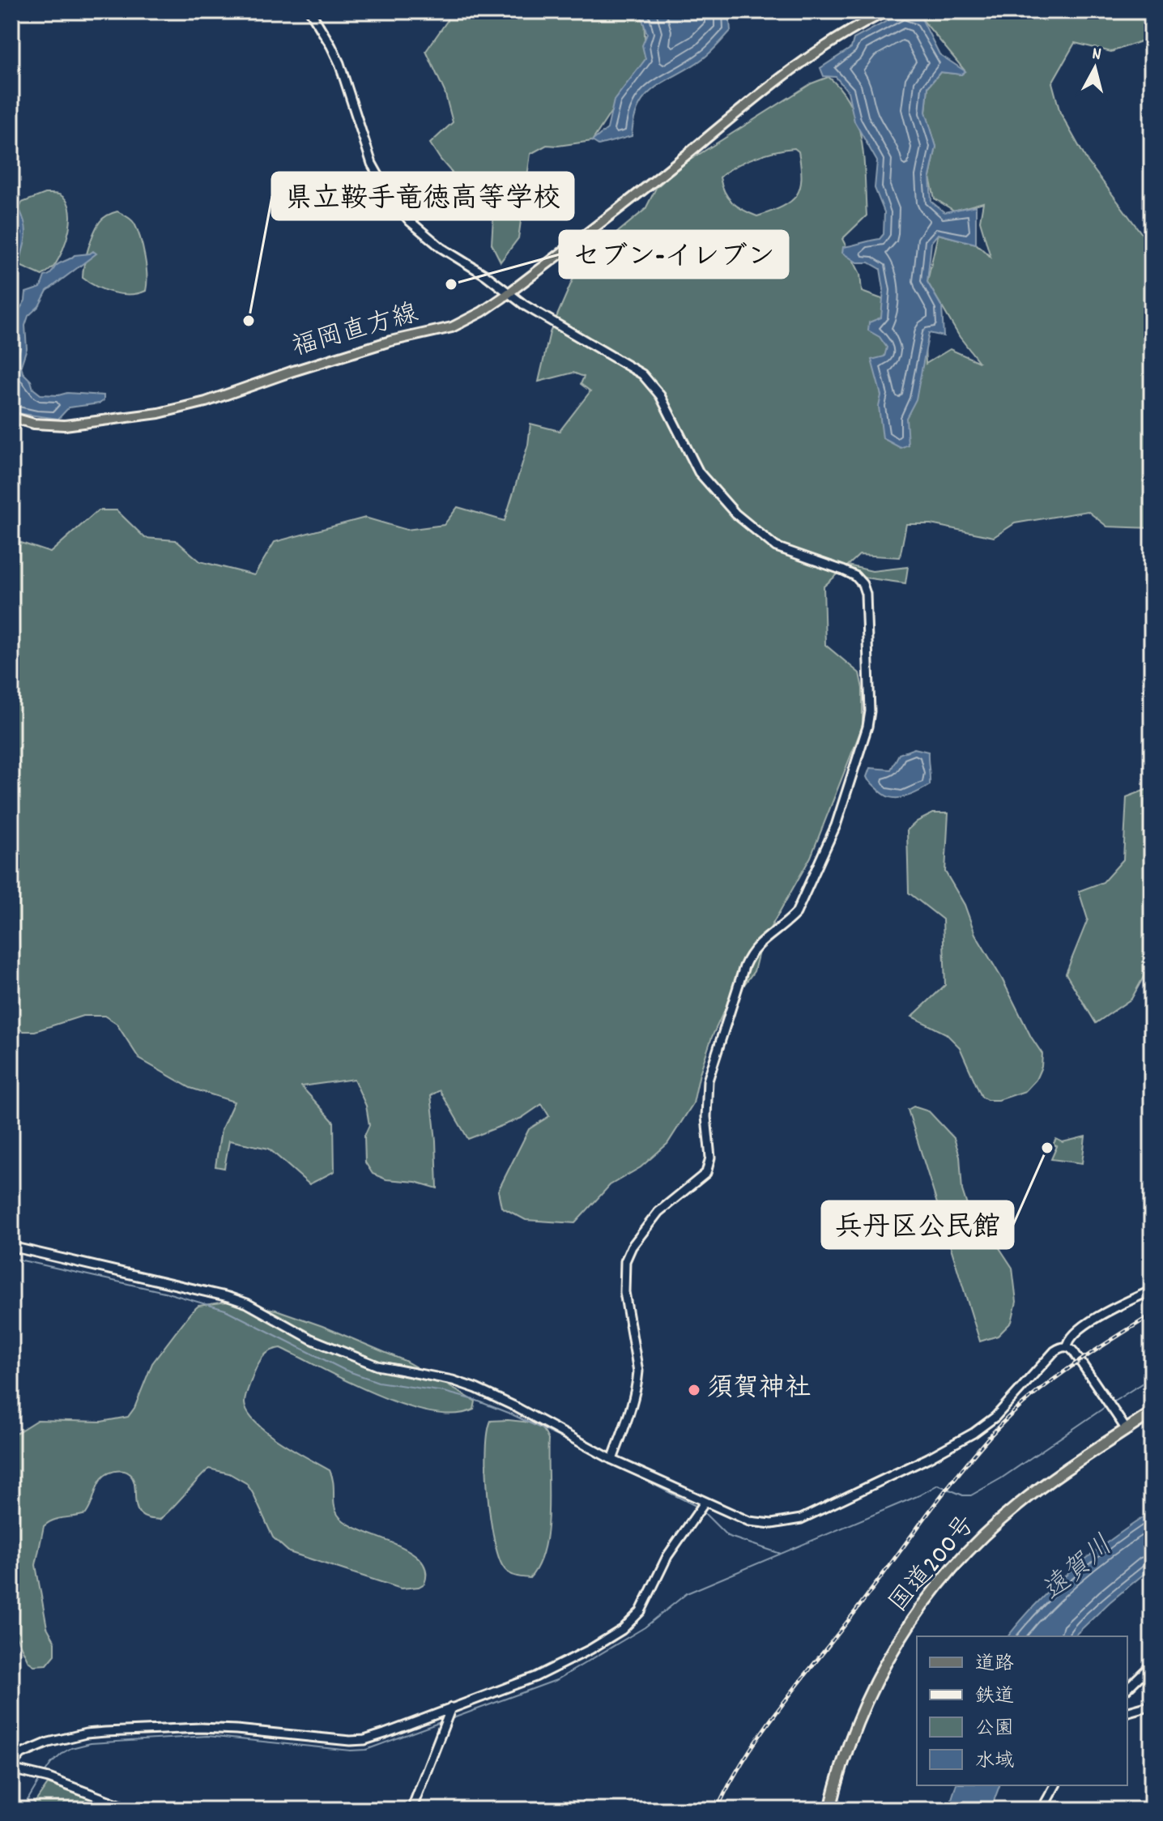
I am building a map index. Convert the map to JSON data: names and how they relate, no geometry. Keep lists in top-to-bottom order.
{
  "streets": {
    "highway": ["国道200号"],
    "main road": ["福岡直方線"]
  },
  "water": ["遠賀川"],
  "places": [
    "セブン-イレブン",
    "県立鞍手竜徳高等学校",
    "兵丹区公民館",
    "須賀神社"
  ],
  "legend": [
    "道路",
    "鉄道",
    "公園",
    "水域"
  ],
  "north": "top"
}
